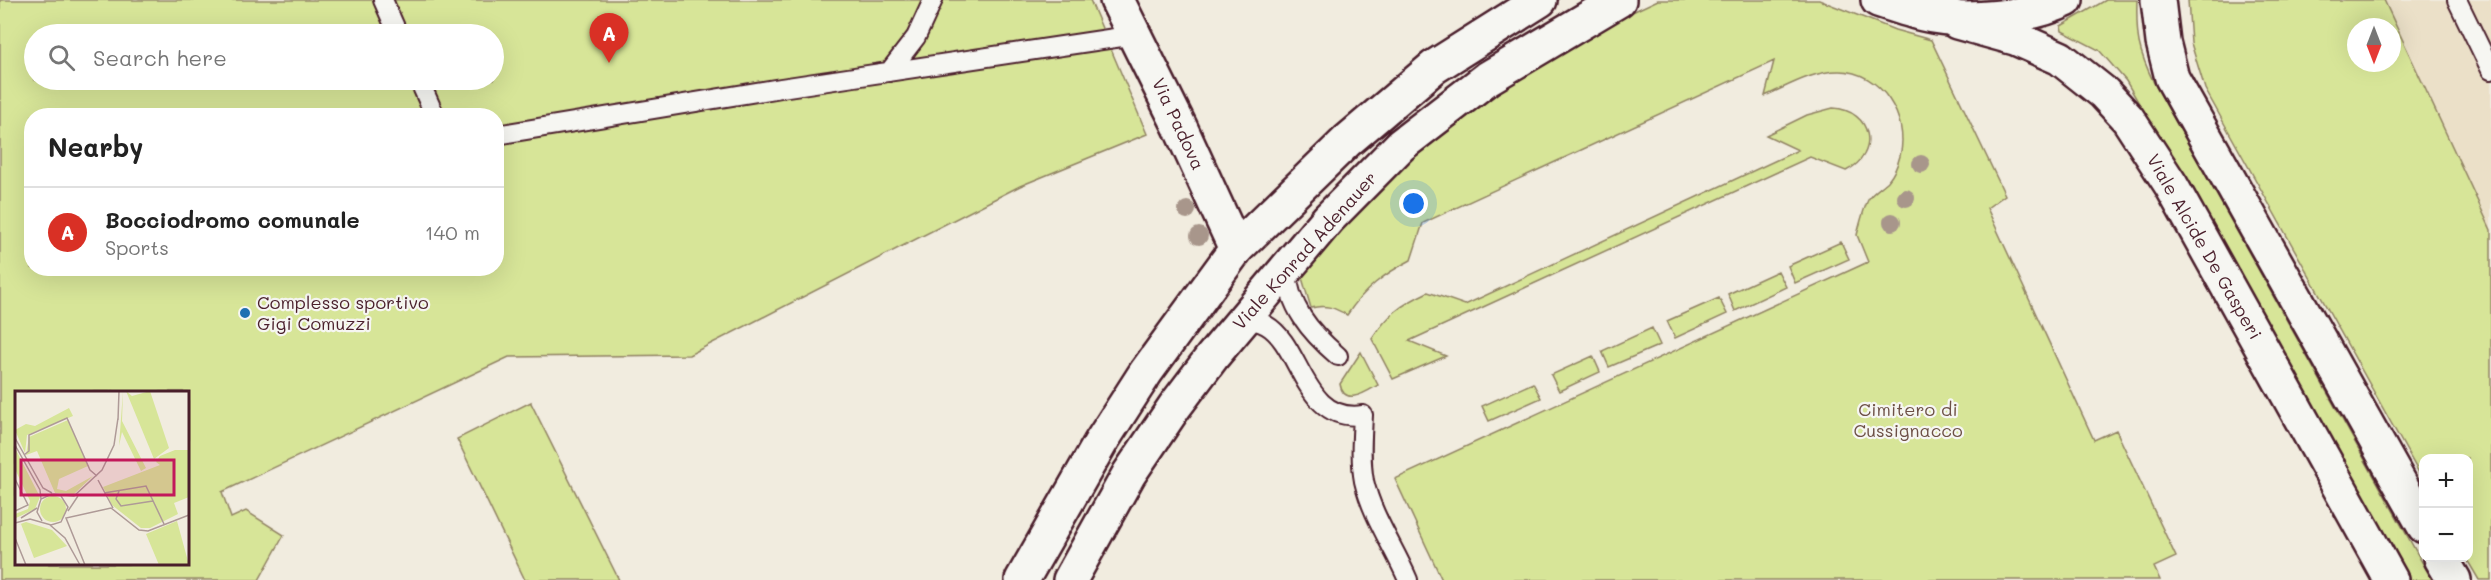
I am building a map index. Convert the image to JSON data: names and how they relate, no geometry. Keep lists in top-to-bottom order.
{
  "streets": {
    "main road": ["Via Padova", "Viale Alcide De Gasperi", "Viale Konrad Adenauer"]
  },
  "parks": ["Cimitero di Cussignacco"],
  "places": ["Complesso sportivo Gigi Comuzzi"],
  "north": "bottom",
  "page": {
    "pins": "A",
    "search": "Search here",
    "heading": "Nearby",
    "list": [
      {
        "mark": "A",
        "name": "Bocciodromo comunale",
        "note": "Sports",
        "value": "140 m"
      }
    ],
    "map_buttons": ["+", "−"]
  }
}
